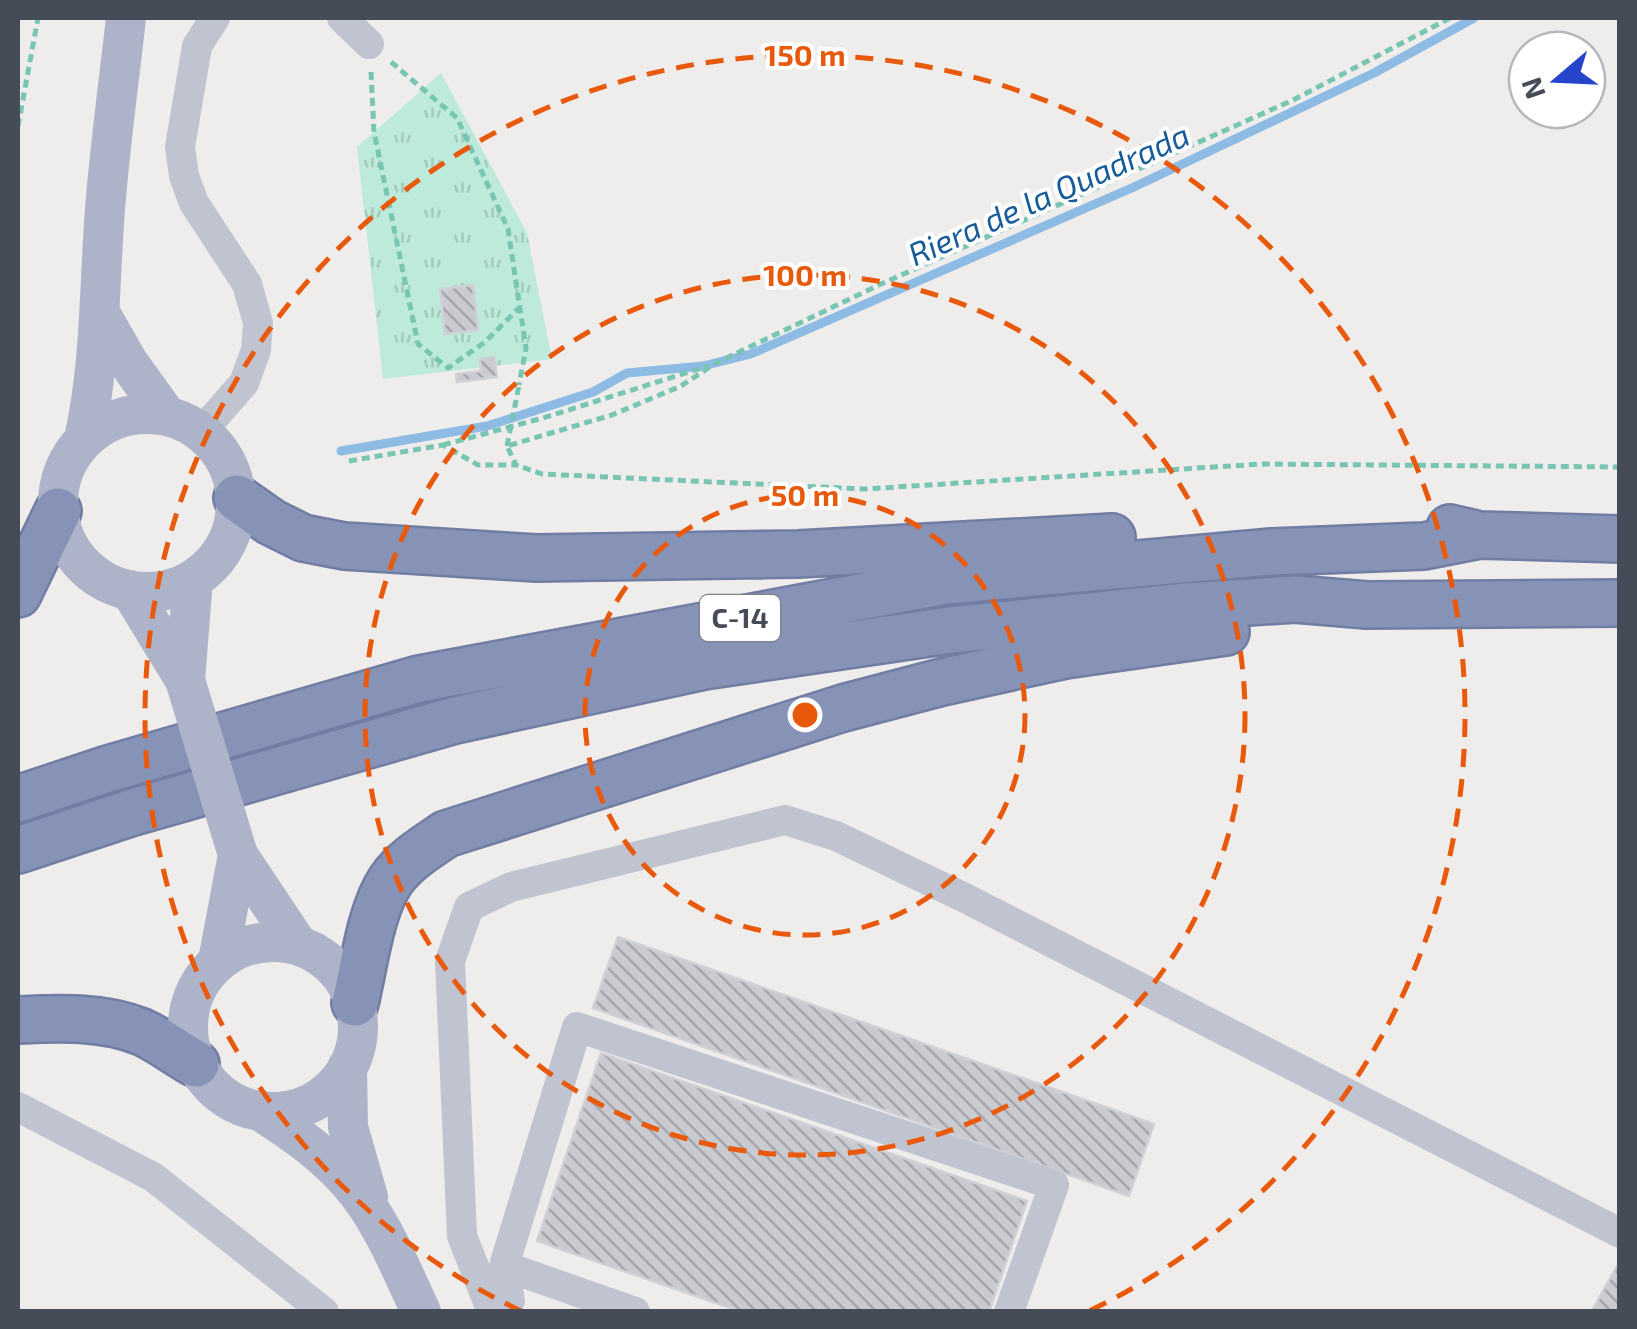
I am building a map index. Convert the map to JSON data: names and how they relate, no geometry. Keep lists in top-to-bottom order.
{
  "streets": {
    "highway": ["C-14"]
  },
  "water": ["Riera de la Quadrada"],
  "north": "left",
  "rings": ["150 m", "100 m", "50 m"]
}
